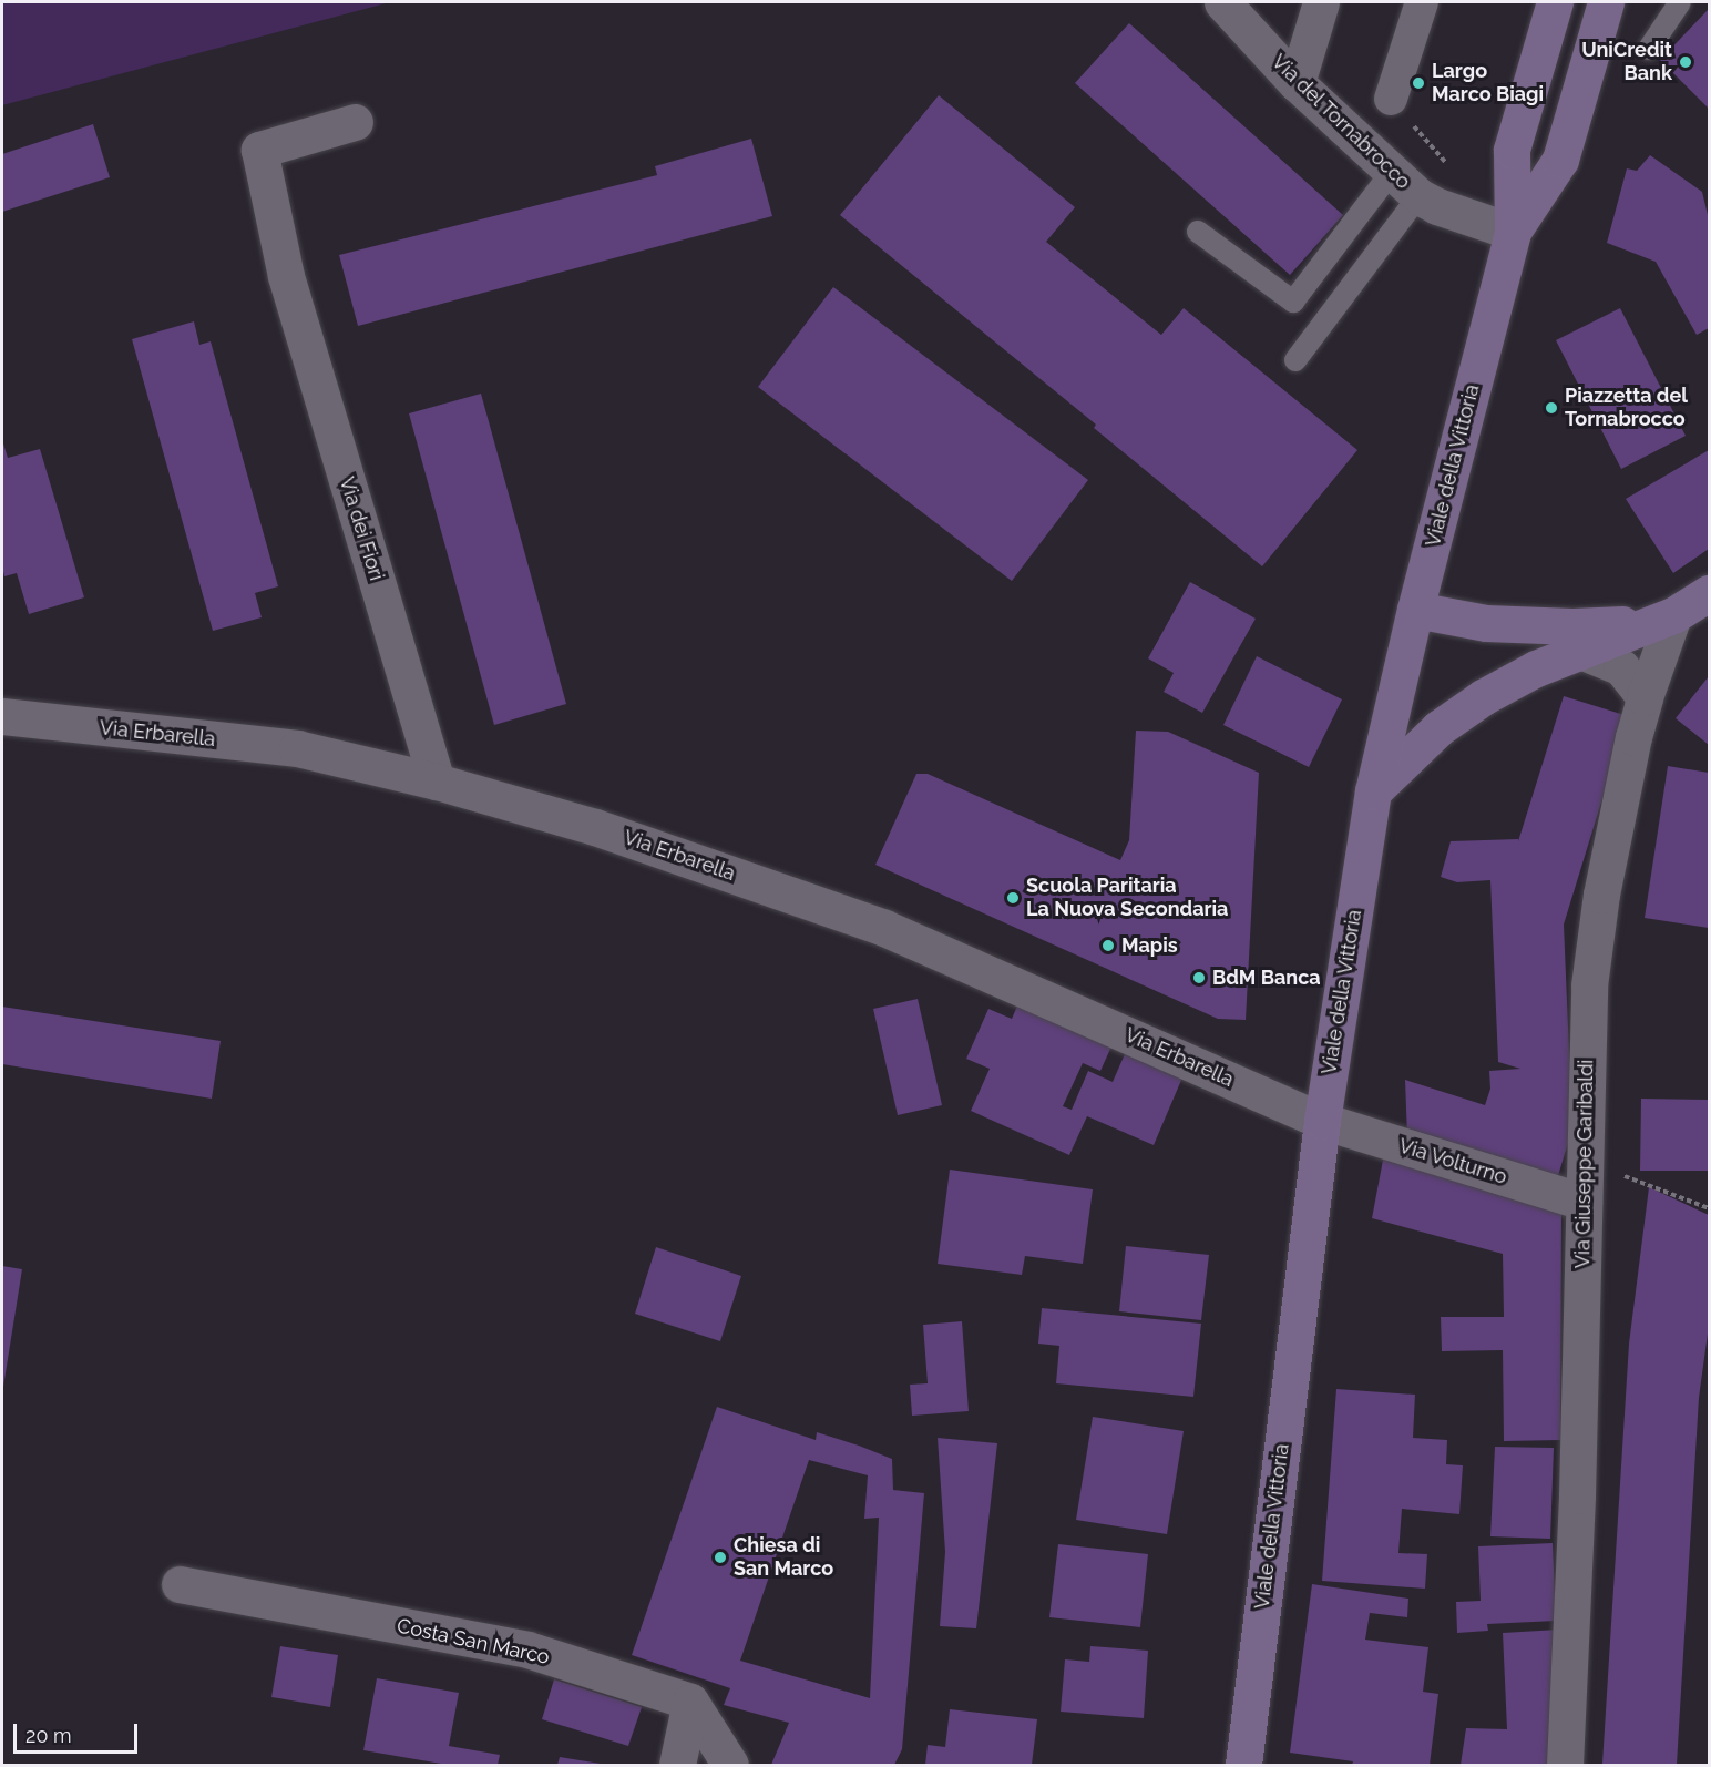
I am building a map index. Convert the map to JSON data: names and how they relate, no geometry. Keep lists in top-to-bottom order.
{
  "streets": {
    "main road": ["Viale della Vittoria"],
    "street": [
      "Via del Tornabrocco",
      "Via dei Fiori",
      "Via Erbarella",
      "Via Volturno",
      "Via Giuseppe Garibaldi",
      "Costa San Marco"
    ]
  },
  "crossings": [
    ["Via del Tornabrocco", "Viale della Vittoria"],
    ["Viale della Vittoria", "Via Erbarella"],
    ["Viale della Vittoria", "Via Volturno"],
    ["Via dei Fiori", "Via Erbarella"],
    ["Via Erbarella", "Via Volturno"],
    ["Via Volturno", "Via Giuseppe Garibaldi"]
  ],
  "places": [
    "UniCredit Bank",
    "Largo Marco Biagi",
    "Piazzetta del Tornabrocco",
    "Scuola Paritaria La Nuova Secondaria",
    "Mapis",
    "BdM Banca",
    "Chiesa di San Marco"
  ],
  "scale_bar": "20 m"
}
